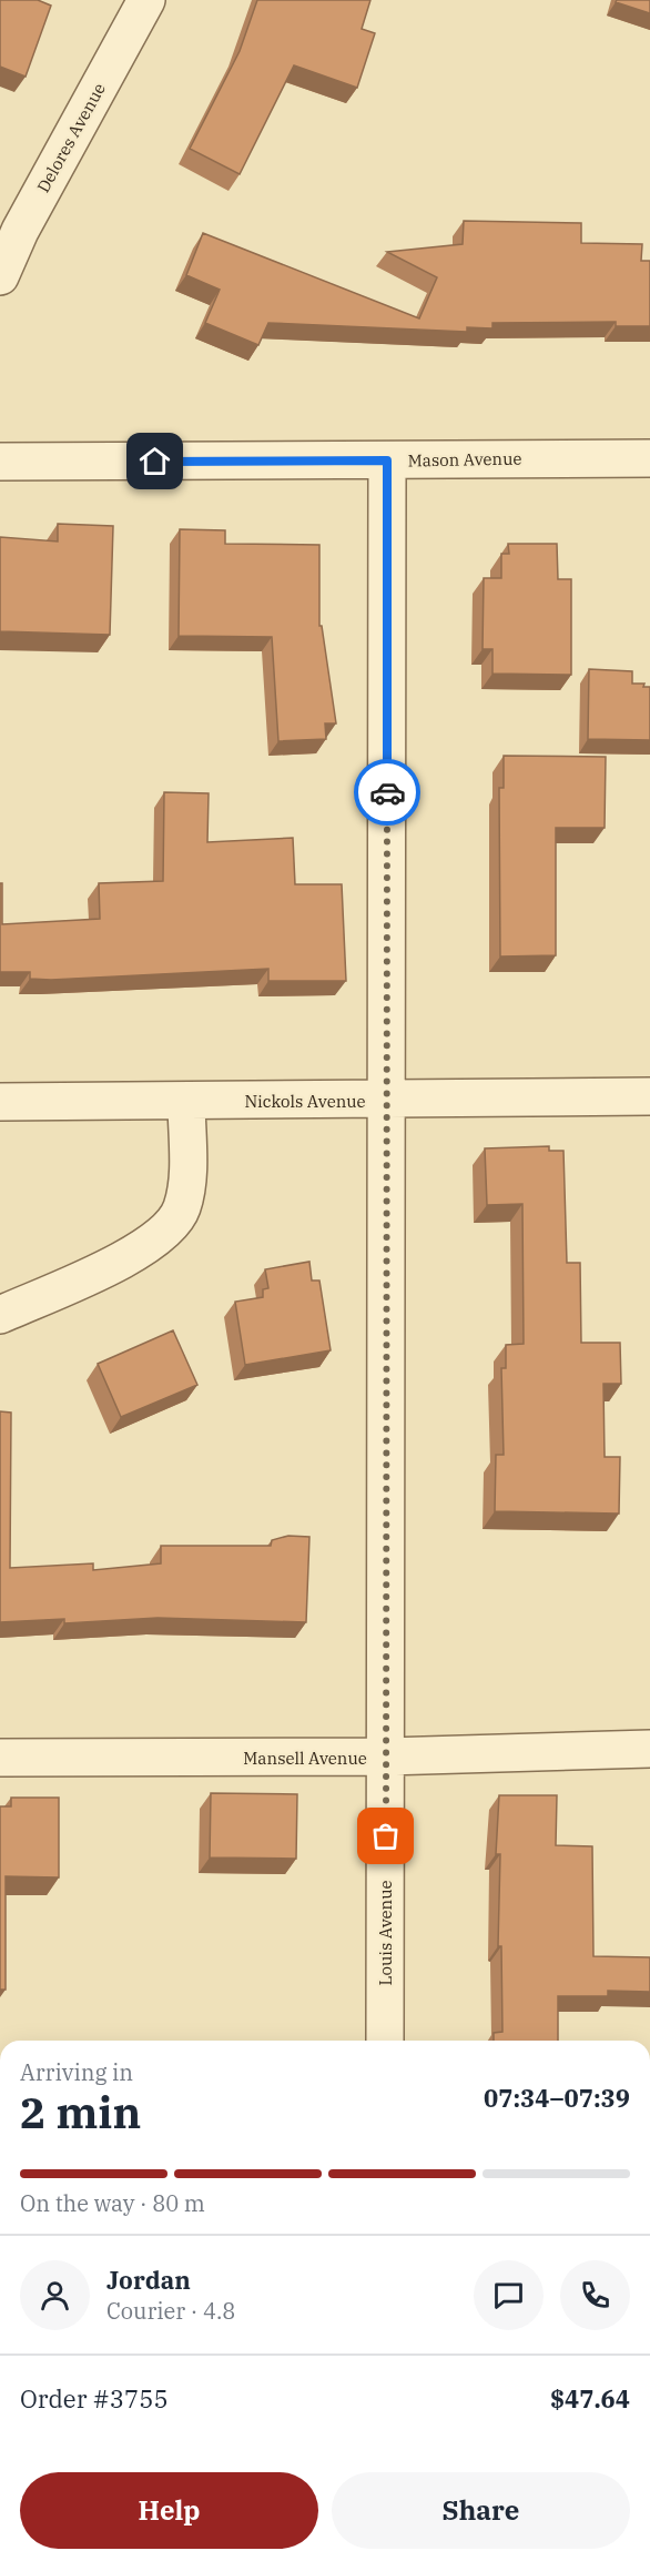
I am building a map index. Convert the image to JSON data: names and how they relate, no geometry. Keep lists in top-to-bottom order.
{
  "streets": {
    "street": [
      "Delores Avenue",
      "Mason Avenue",
      "Nickols Avenue",
      "Mansell Avenue",
      "Louis Avenue"
    ]
  },
  "crossings": [
    ["Mason Avenue", "Louis Avenue"],
    ["Nickols Avenue", "Louis Avenue"],
    ["Mansell Avenue", "Louis Avenue"]
  ],
  "page": {
    "heading": ["2 min", "Arriving in", "07:34–07:39"],
    "panel": [
      "Jordan",
      "Courier · 4.8",
      "Order #3755",
      "$47.64"
    ],
    "bar": "On the way · 80 m",
    "buttons": ["Help", "Share"]
  }
}
